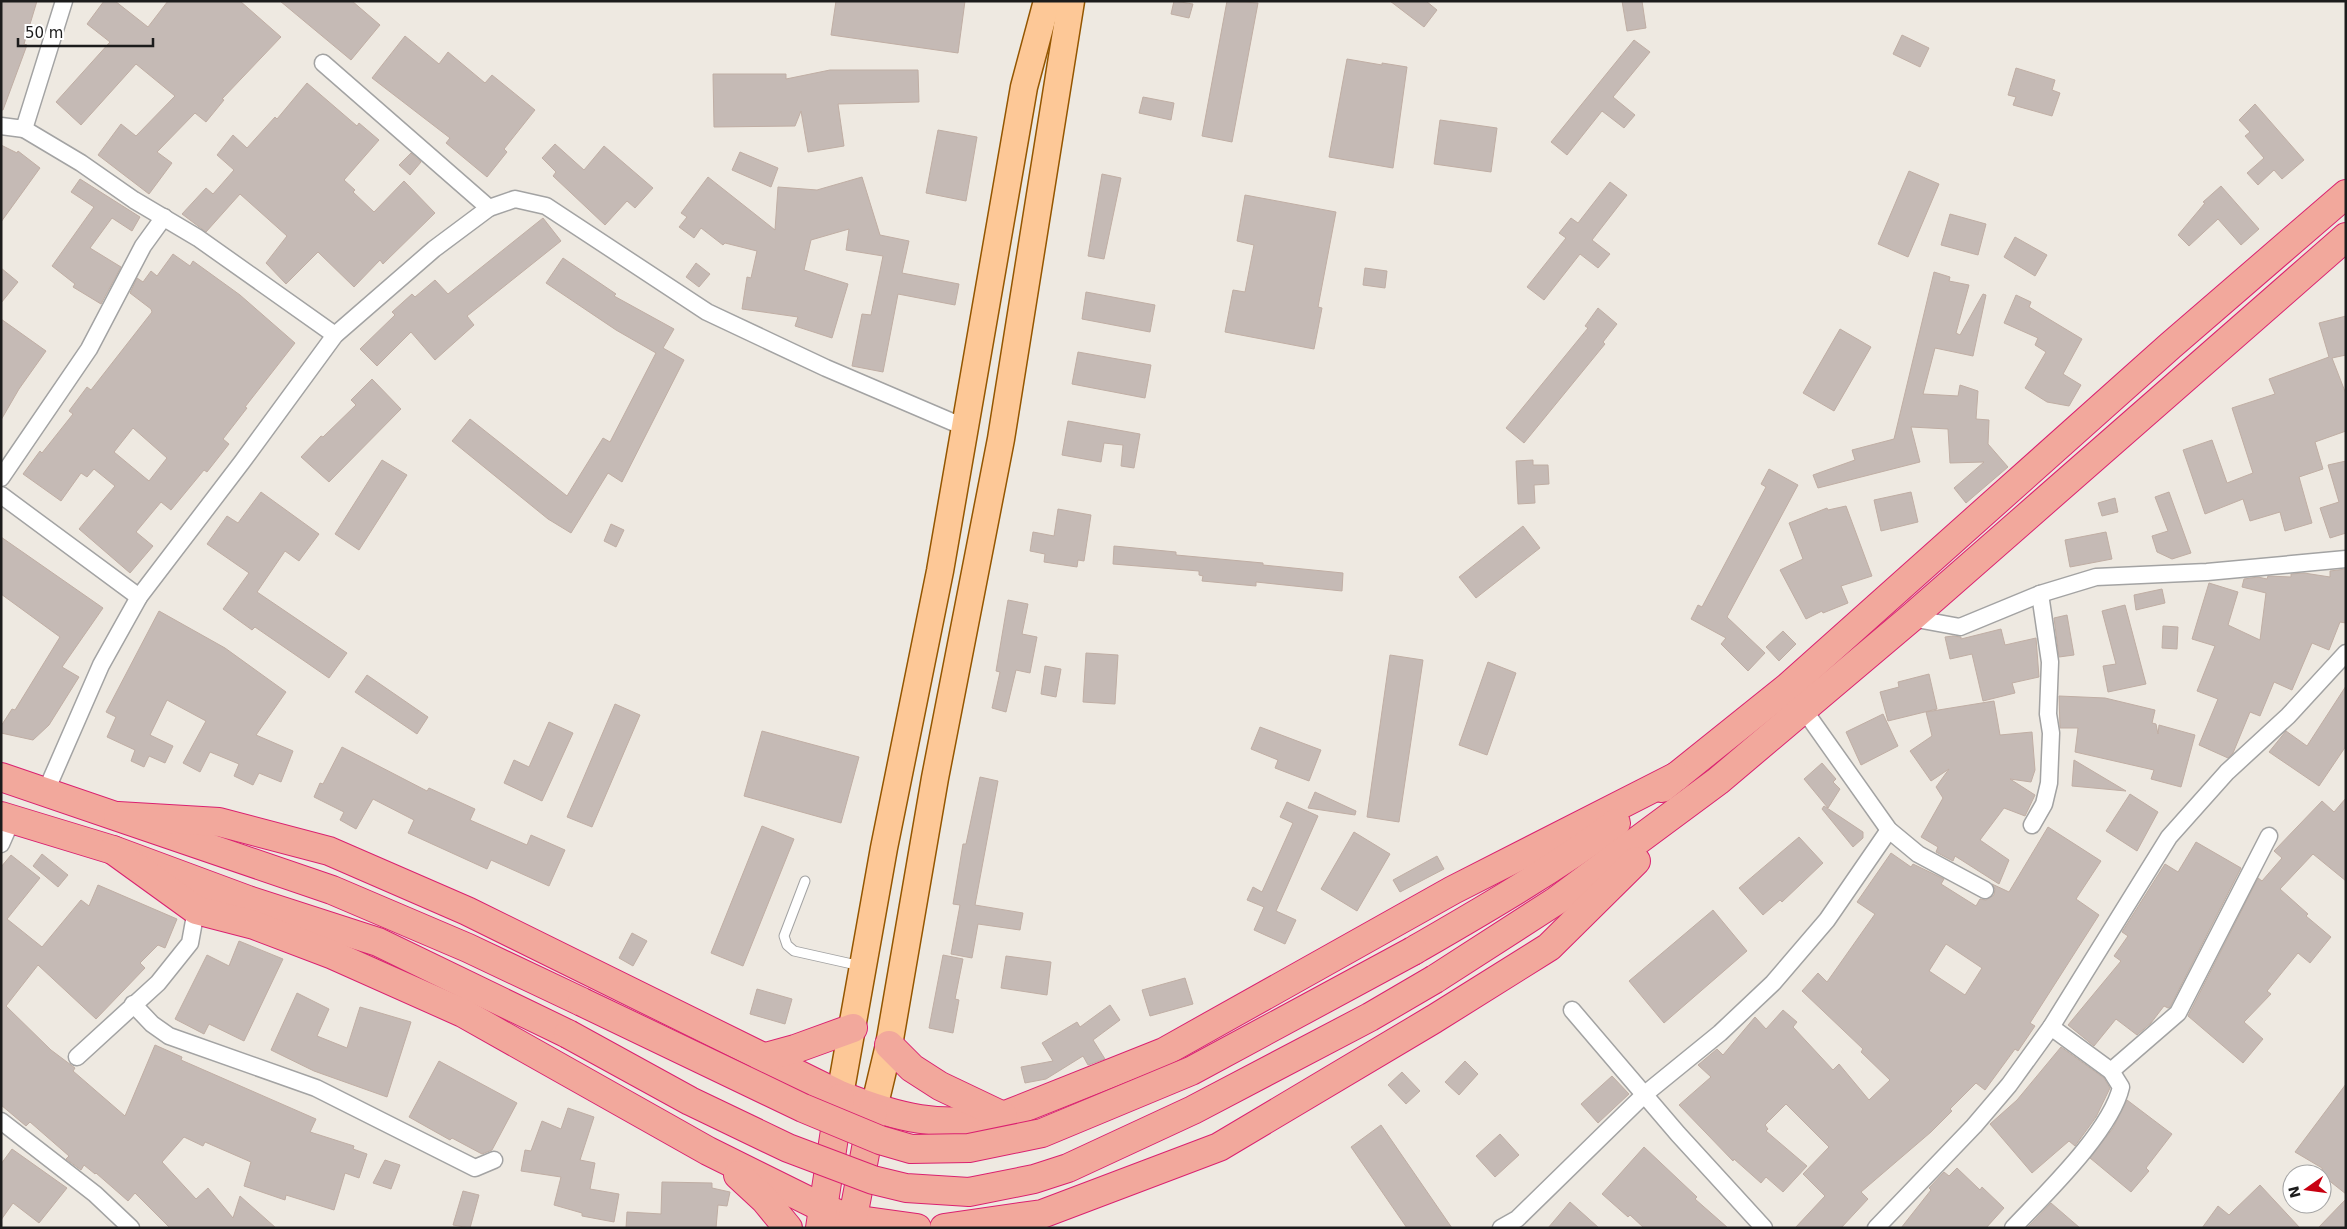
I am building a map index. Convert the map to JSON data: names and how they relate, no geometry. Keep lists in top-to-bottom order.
{
  "scale_bar": "50 m",
  "north": "left"
}
